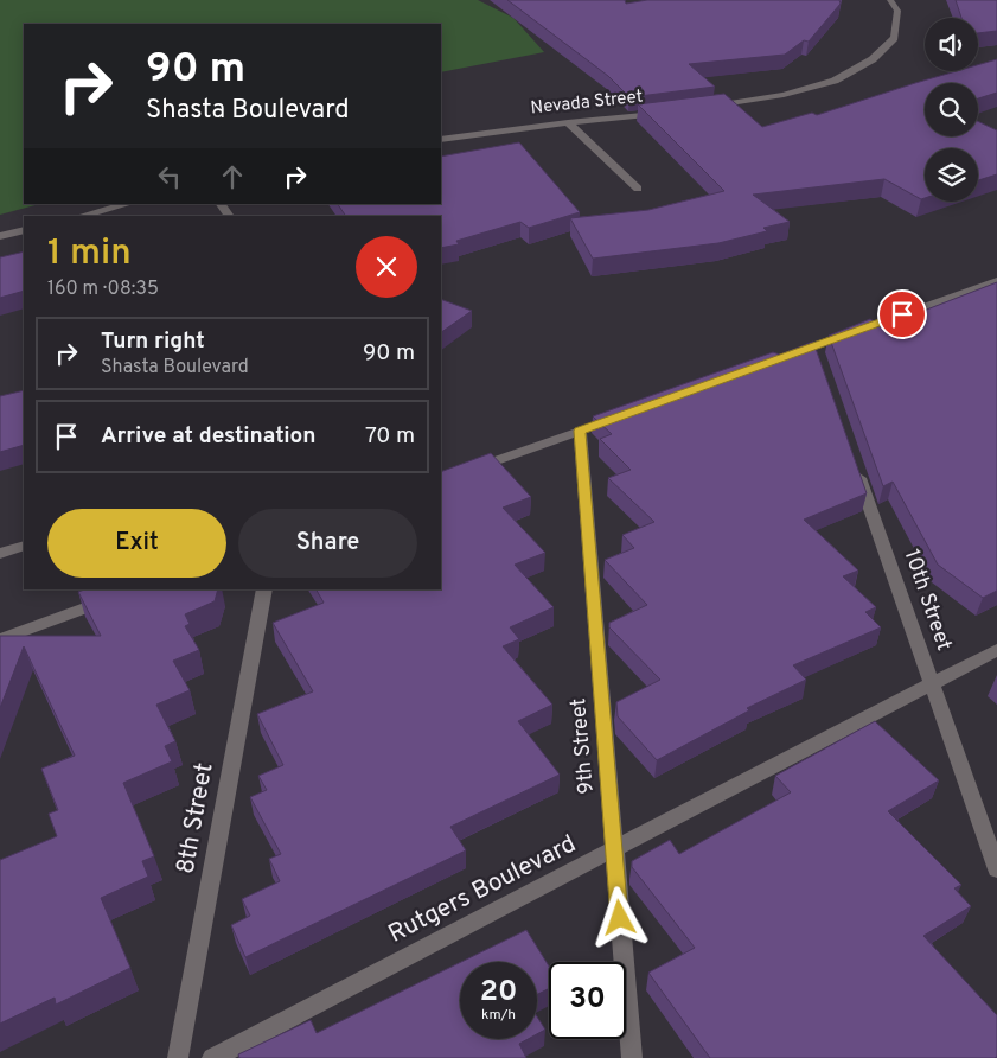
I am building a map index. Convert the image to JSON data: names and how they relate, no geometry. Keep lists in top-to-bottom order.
{
  "streets": {
    "street": [
      "Nevada Street",
      "10th Street",
      "9th Street",
      "8th Street",
      "Rutgers Boulevard"
    ]
  },
  "crossings": [
    ["10th Street", "Rutgers Boulevard"],
    ["9th Street", "Rutgers Boulevard"]
  ],
  "page": {
    "turn": ["90 m", "Shasta Boulevard"],
    "heading": ["1 min", "160 m · 08:35"],
    "list": [
      {
        "name": "Turn right",
        "note": "Shasta Boulevard",
        "value": "90 m"
      },
      {
        "name": "Arrive at destination",
        "value": "70 m"
      }
    ],
    "buttons": ["Exit", "Share"],
    "speed": "20 km/h",
    "limit": "30"
  }
}
